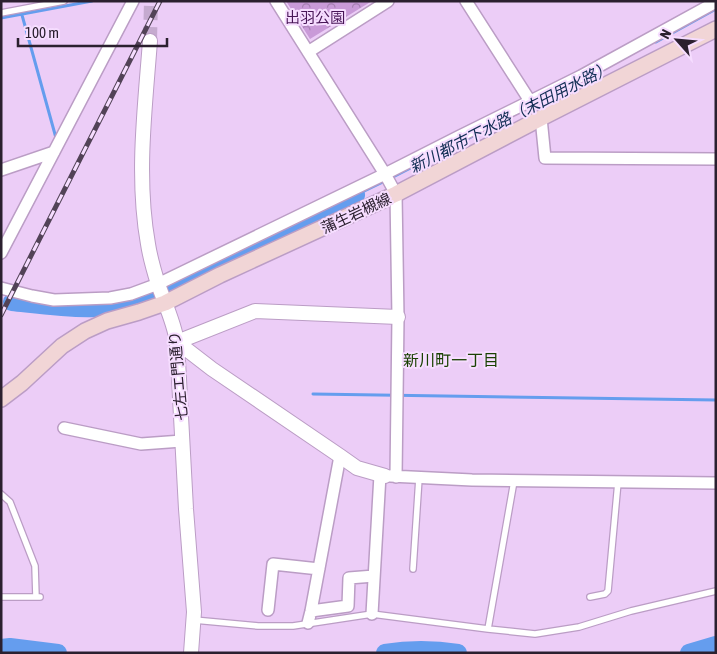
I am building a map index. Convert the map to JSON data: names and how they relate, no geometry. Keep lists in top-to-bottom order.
{
  "streets": {
    "main road": ["蒲生岩槻線"],
    "street": ["七左エ門通り"]
  },
  "crossings": [
    ["蒲生岩槻線", "七左エ門通り"]
  ],
  "districts": ["新川町一丁目"],
  "water": ["新川都市下水路（末田用水路）"],
  "parks": ["出羽公園"],
  "scale_bar": "100 m",
  "north": "top left"
}
